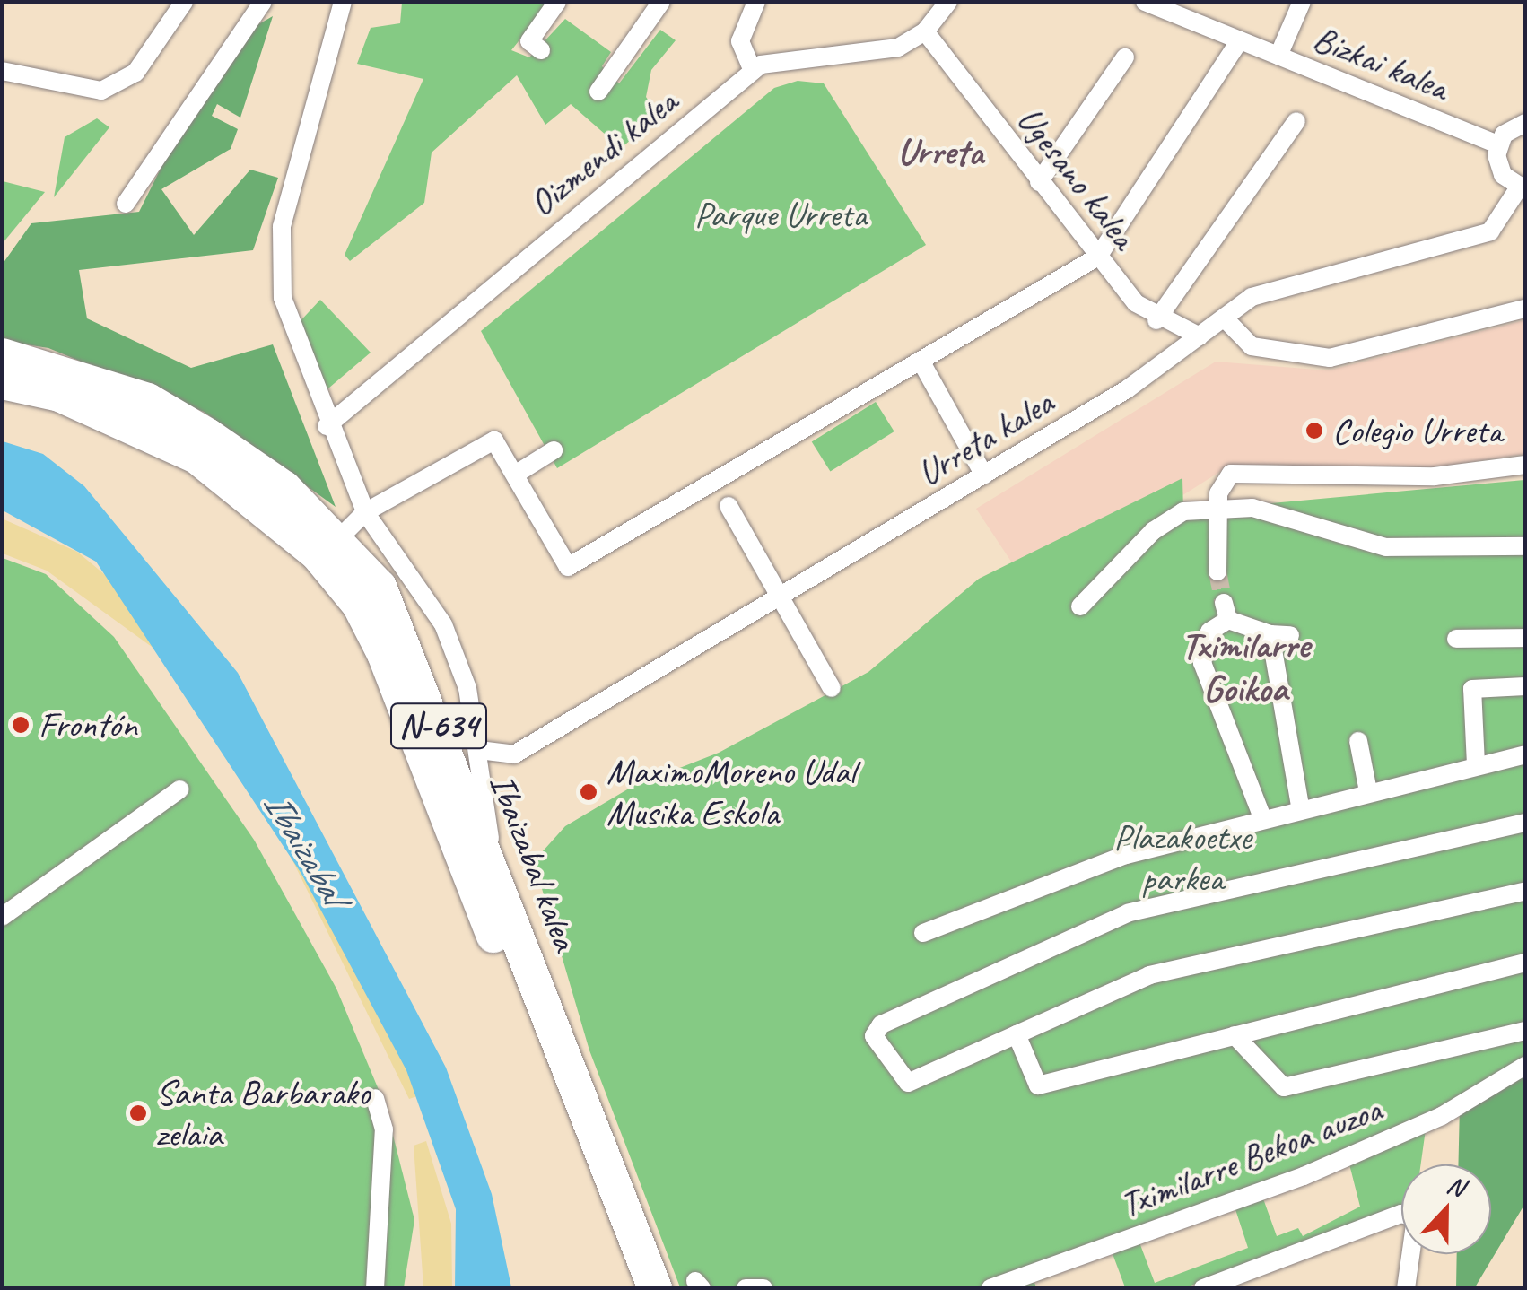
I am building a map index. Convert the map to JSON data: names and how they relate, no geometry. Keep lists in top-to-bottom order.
{
  "streets": {
    "highway": ["N-634", "Ibaizabal kalea"],
    "street": [
      "Bizkai kalea",
      "Oizmendi kalea",
      "Ugesano kalea",
      "Urreta kalea",
      "Tximilarre Bekoa auzoa"
    ]
  },
  "crossings": [
    ["Oizmendi kalea", "Ugesano kalea"],
    ["Ugesano kalea", "Urreta kalea"]
  ],
  "districts": ["Urreta", "Tximilarre Goikoa"],
  "water": ["Ibaizabal"],
  "parks": ["Parque Urreta", "Plazakoetxe parkea"],
  "places": [
    "Colegio Urreta",
    "Frontón",
    "MaximoMoreno Udal Musika Eskola",
    "Santa Barbarako zelaia"
  ],
  "north": "top"
}
